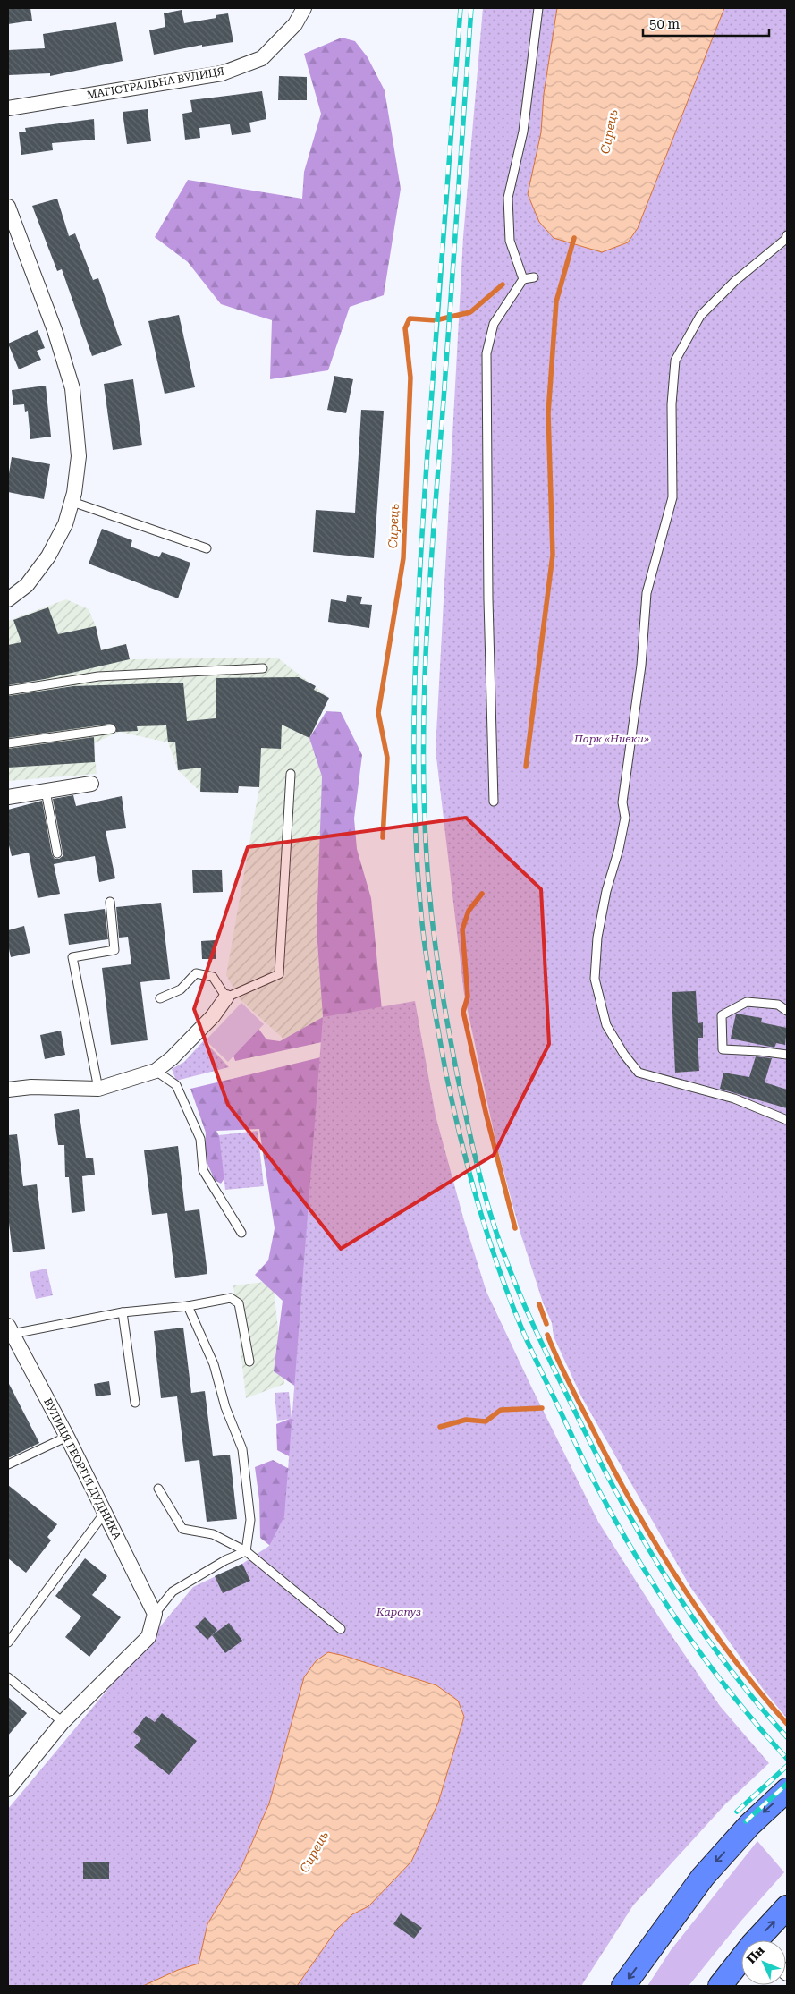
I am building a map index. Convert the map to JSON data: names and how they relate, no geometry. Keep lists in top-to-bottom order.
{
  "streets": {
    "street": ["МАГІСТРАЛЬНА ВУЛИЦЯ", "ВУЛИЦЯ ГЕОРГІЯ ДУДНИКА"]
  },
  "water": ["Сирець"],
  "parks": ["Парк «Нивки»", "Карапуз"],
  "scale_bar": "50 m",
  "north": "top left"
}
